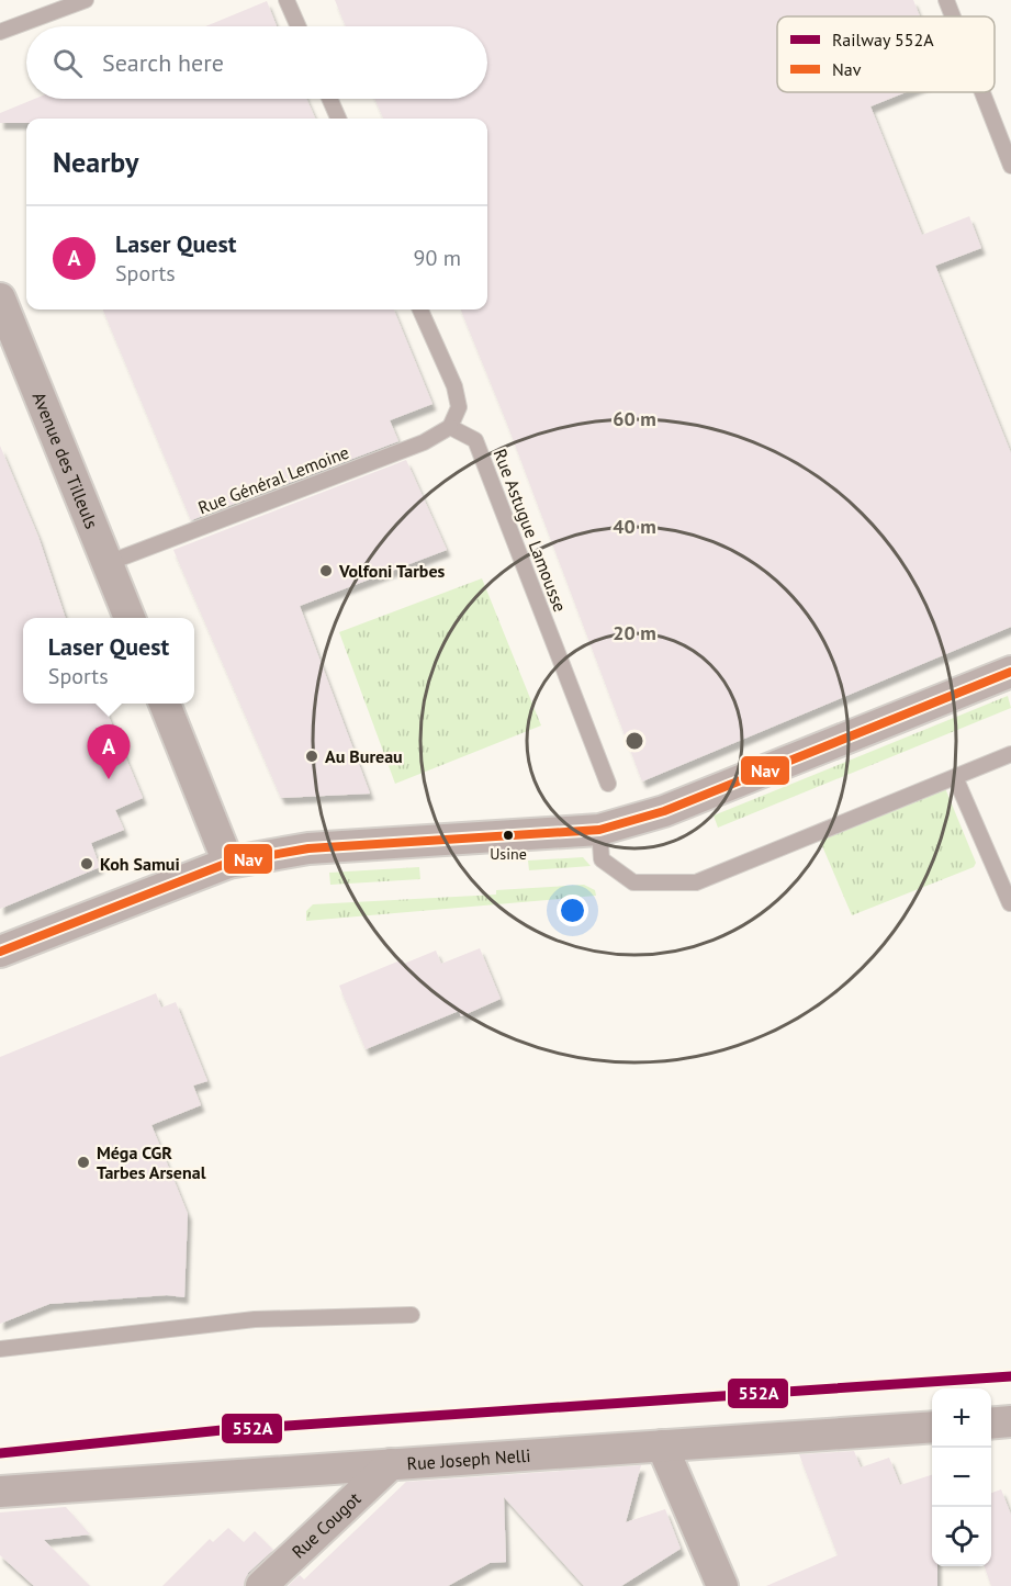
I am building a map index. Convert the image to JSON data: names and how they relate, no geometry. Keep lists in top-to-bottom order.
{
  "streets": {
    "street": ["Avenue des Tilleuls", "Rue Joseph Nelli", "Rue Cougot"],
    "lane": ["Rue Général Lemoine", "Rue Astugue Lamousse"]
  },
  "crossings": [
    ["Avenue des Tilleuls", "Rue Général Lemoine"],
    ["Rue Général Lemoine", "Rue Astugue Lamousse"],
    ["Rue Joseph Nelli", "Rue Cougot"]
  ],
  "places": [
    "Volfoni Tarbes",
    "Au Bureau",
    "Usine",
    "Koh Samui",
    "Méga CGR Tarbes Arsenal"
  ],
  "lines": ["transit line Nav", "rail line 552A"],
  "legend": ["Railway 552A", "Nav"],
  "page": {
    "search": "Search here",
    "heading": "Nearby",
    "list": [
      {
        "mark": "A",
        "name": "Laser Quest",
        "note": "Sports",
        "value": "90 m"
      }
    ],
    "popup": ["Laser Quest", "Sports"],
    "pins": "A",
    "map_buttons": ["+", "−"]
  },
  "rings": ["60 m", "40 m", "20 m"]
}
